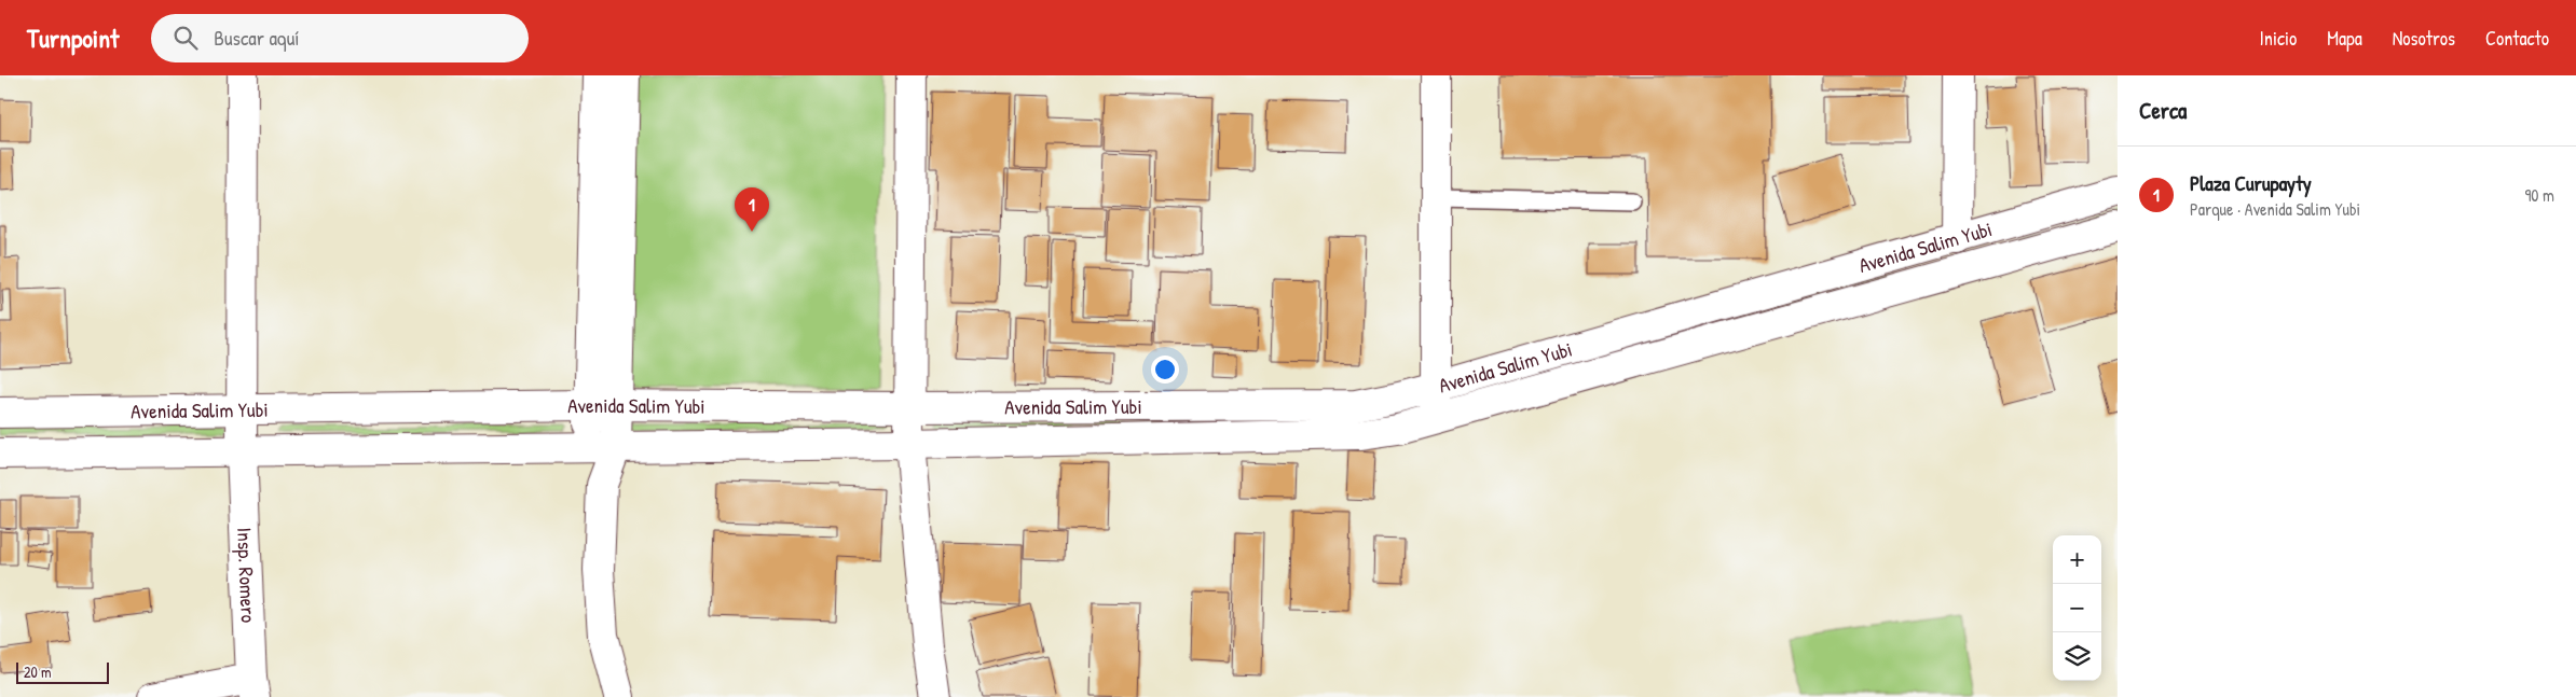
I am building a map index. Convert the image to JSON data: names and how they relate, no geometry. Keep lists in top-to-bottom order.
{
  "streets": {
    "street": ["Avenida Salim Yubi", "Insp. Romero"]
  },
  "crossings": [
    ["Avenida Salim Yubi", "Insp. Romero"]
  ],
  "scale_bar": "20 m",
  "page": {
    "header": "Turnpoint",
    "search": "Buscar aquí",
    "nav": [
      "Inicio",
      "Mapa",
      "Nosotros",
      "Contacto"
    ],
    "heading": "Cerca",
    "list": [
      {
        "mark": "1",
        "name": "Plaza Curupayty",
        "note": "Parque · Avenida Salim Yubi",
        "value": "90 m"
      }
    ],
    "pins": "1",
    "map_buttons": ["+", "−"],
    "scale": "20 m"
  }
}
